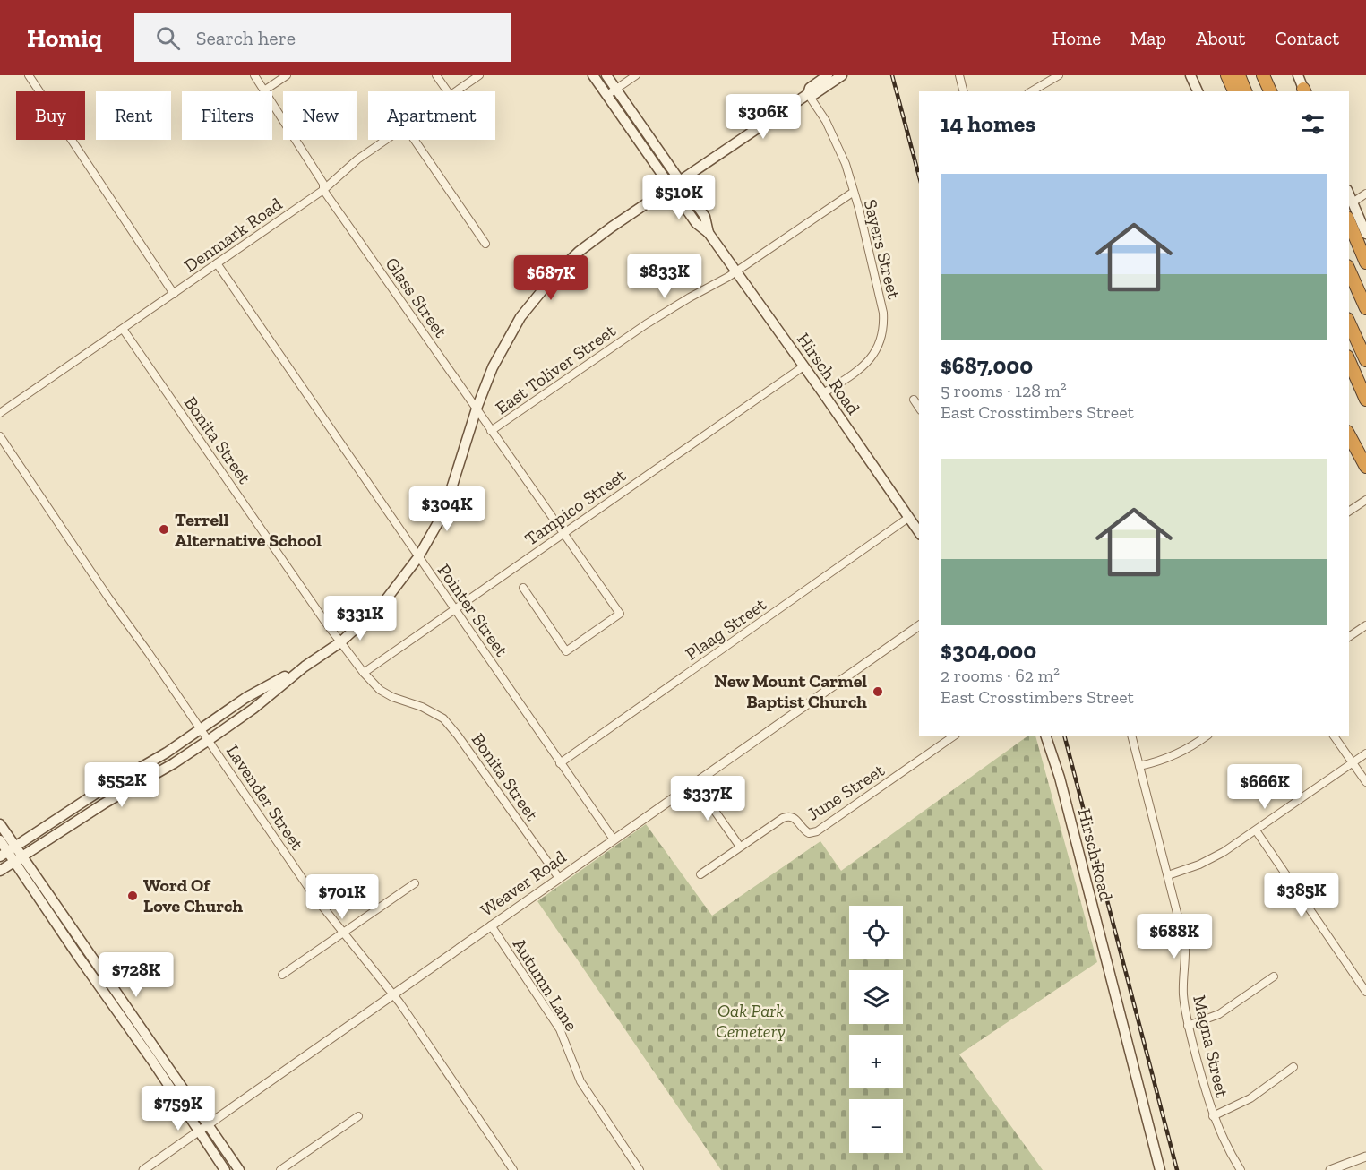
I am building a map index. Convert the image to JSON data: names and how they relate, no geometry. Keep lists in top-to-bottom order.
{
  "streets": {
    "main road": ["Hirsch Road"],
    "street": [
      "Denmark Road",
      "Sayers Street",
      "Glass Street",
      "East Toliver Street",
      "Bonita Street",
      "Tampico Street",
      "Pointer Street",
      "Plaag Street",
      "June Street",
      "Lavender Street",
      "Weaver Road",
      "Autumn Lane",
      "Magna Street"
    ]
  },
  "crossings": [
    ["Denmark Road", "Glass Street"],
    ["Denmark Road", "Bonita Street"],
    ["Denmark Road", "Pointer Street"],
    ["Sayers Street", "East Toliver Street"],
    ["Sayers Street", "Hirsch Road"],
    ["Glass Street", "East Toliver Street"],
    ["Glass Street", "Tampico Street"],
    ["East Toliver Street", "Hirsch Road"],
    ["Hirsch Road", "Tampico Street"],
    ["Hirsch Road", "Plaag Street"],
    ["Bonita Street", "Tampico Street"],
    ["Bonita Street", "Weaver Road"],
    ["Tampico Street", "Pointer Street"],
    ["Pointer Street", "Plaag Street"],
    ["Pointer Street", "Weaver Road"],
    ["Lavender Street", "Weaver Road"],
    ["Weaver Road", "Autumn Lane"]
  ],
  "parks": ["Oak Park Cemetery"],
  "places": ["Terrell Alternative School", "New Mount Carmel Baptist Church", "Word Of Love Church"],
  "page": {
    "header": "Homiq",
    "search": "Search here",
    "nav": [
      "Home",
      "Map",
      "About",
      "Contact"
    ],
    "chip": [
      "Buy",
      "Rent",
      "Filters",
      "New",
      "Apartment"
    ],
    "heading": "14 homes",
    "price": [
      "$306K",
      "$510K",
      "$833K",
      "$687K",
      "$304K",
      "$331K",
      "$552K",
      "$666K",
      "$337K",
      "$385K",
      "$701K",
      "$688K",
      "$728K",
      "$759K"
    ],
    "list": [
      {
        "name": "$687,000",
        "note": "5 rooms · 128 m² · East Crosstimbers Street"
      },
      {
        "name": "$304,000",
        "note": "2 rooms · 62 m² · East Crosstimbers Street"
      }
    ],
    "map_buttons": ["+", "−"]
  }
}
